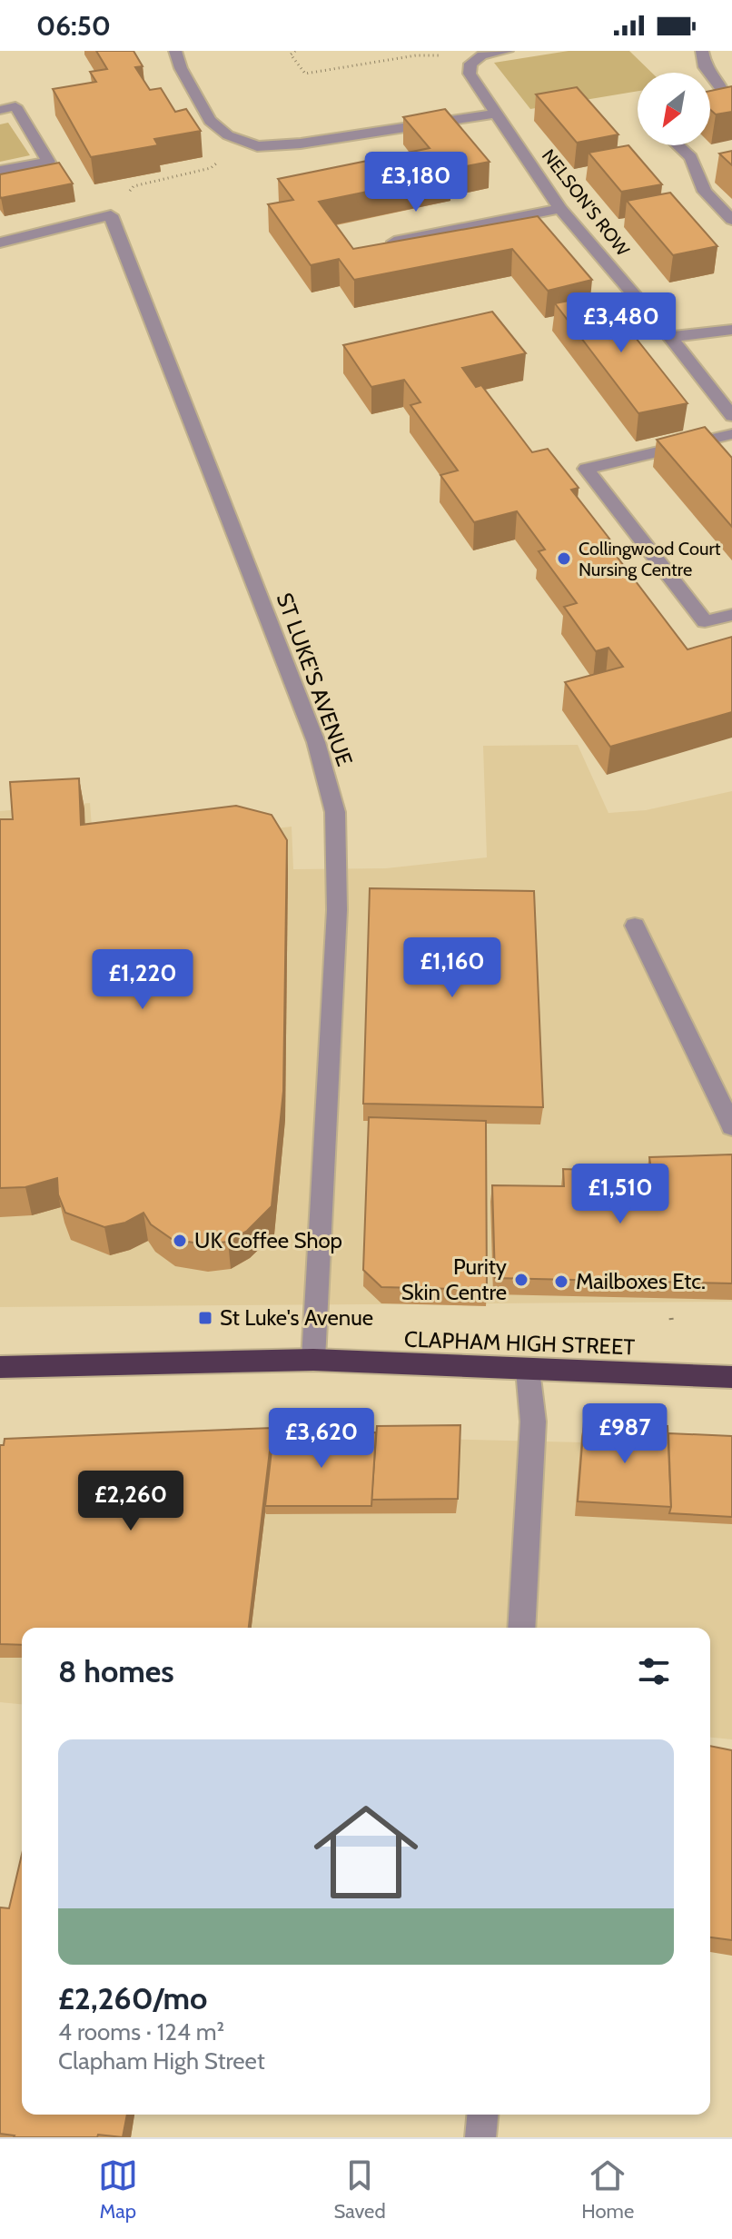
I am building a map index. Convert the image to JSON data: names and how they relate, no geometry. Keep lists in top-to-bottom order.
{
  "streets": {
    "highway": ["CLAPHAM HIGH STREET"],
    "street": ["NELSON'S ROW", "ST LUKE'S AVENUE"]
  },
  "crossings": [
    ["ST LUKE'S AVENUE", "CLAPHAM HIGH STREET"]
  ],
  "places": {
    "other": [
      "Collingwood Court Nursing Centre",
      "UK Coffee Shop",
      "Purity Skin Centre",
      "Mailboxes Etc."
    ],
    "transit": ["St Luke's Avenue"]
  },
  "north": "bottom left",
  "page": {
    "status": "06:50",
    "price": [
      "£3,180",
      "£3,480",
      "£1,160",
      "£1,220",
      "£1,510",
      "£987",
      "£3,620",
      "£2,260"
    ],
    "heading": "8 homes",
    "list": [
      {
        "name": "£2,260/mo",
        "note": "4 rooms · 124 m² · Clapham High Street"
      }
    ],
    "tabs": ["Map", "Saved", "Home"]
  }
}
